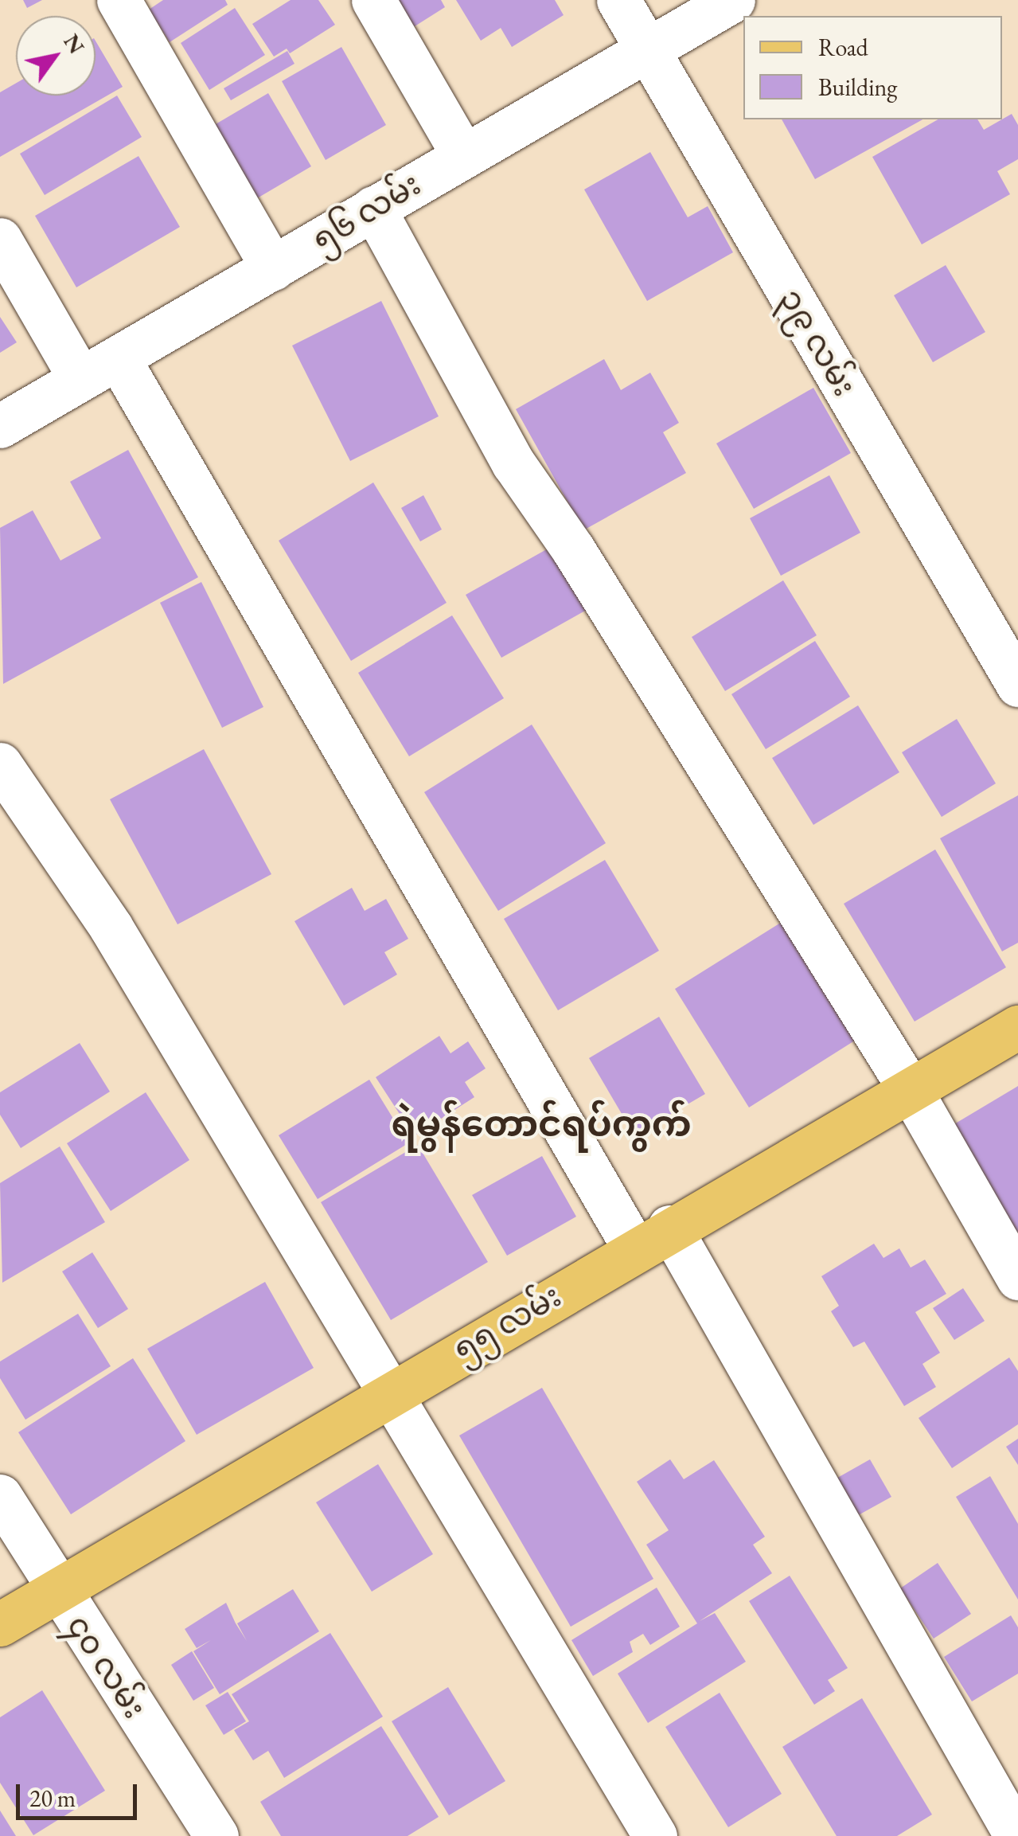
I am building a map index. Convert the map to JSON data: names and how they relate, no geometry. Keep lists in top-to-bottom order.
{
  "streets": {
    "main road": ["၅၅ လမ်း"],
    "street": ["၅၆ လမ်း", "၃၉ လမ်း", "၄၀ လမ်း"]
  },
  "crossings": [
    ["၅၆ လမ်း", "၃၉ လမ်း"],
    ["၅၅ လမ်း", "၄၀ လမ်း"]
  ],
  "districts": ["ရဲမွန်တောင်ရပ်ကွက်"],
  "legend": ["Road", "Building"],
  "scale_bar": "20 m",
  "north": "top right"
}
